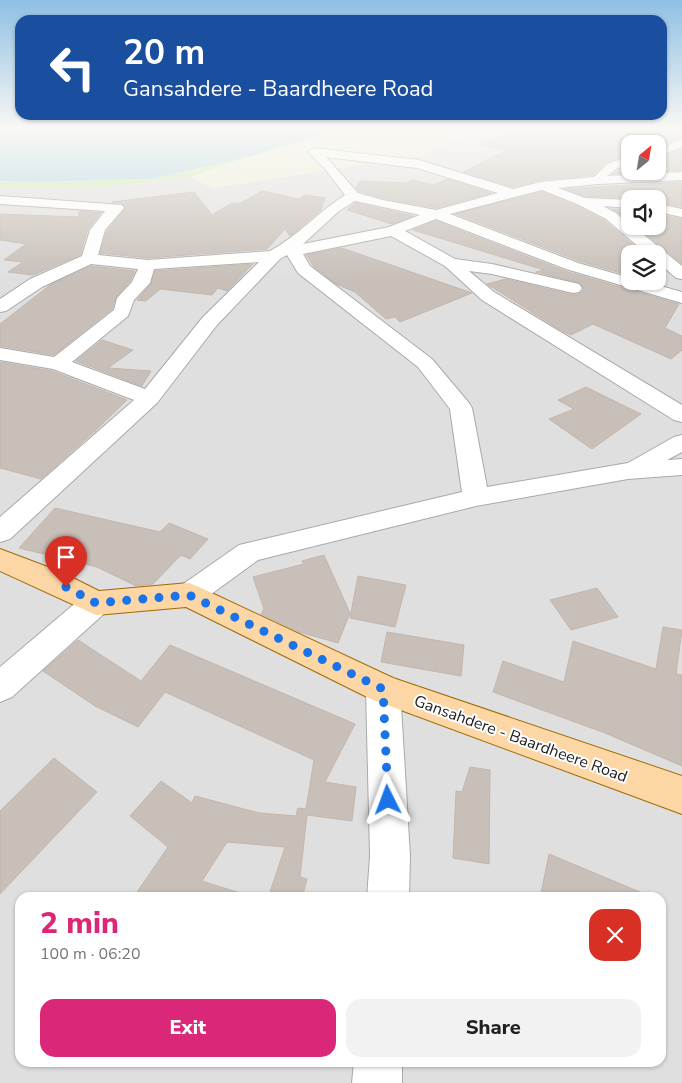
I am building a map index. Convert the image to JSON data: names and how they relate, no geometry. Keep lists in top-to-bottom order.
{
  "streets": {
    "main road": ["Gansahdere - Baardheere Road"]
  },
  "north": "top right",
  "page": {
    "turn": ["20 m", "Gansahdere - Baardheere Road"],
    "heading": ["2 min", "100 m · 06:20"],
    "buttons": ["Exit", "Share"]
  }
}
